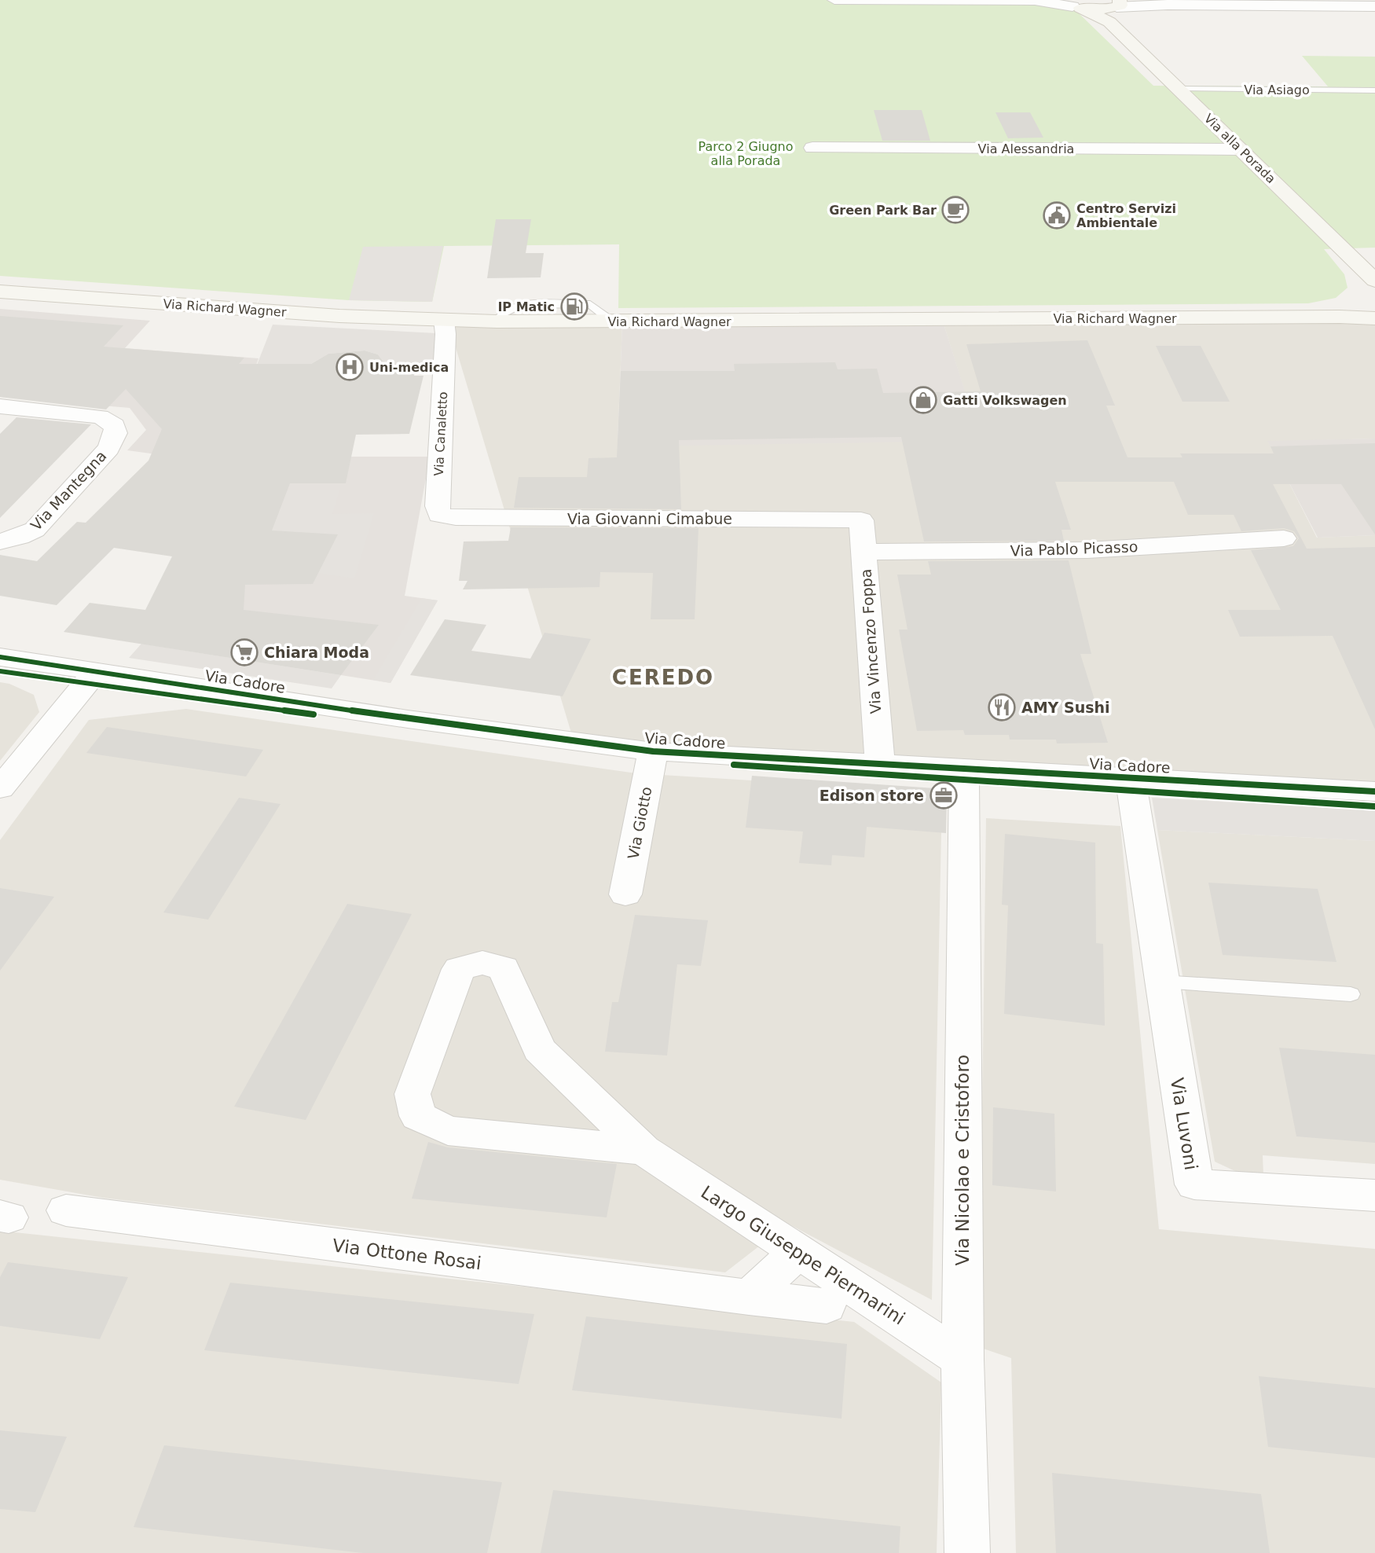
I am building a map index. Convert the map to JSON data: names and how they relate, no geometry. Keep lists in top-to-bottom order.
{
  "streets": {
    "street": [
      "Via Alessandria",
      "Via alla Porada",
      "Via Richard Wagner",
      "Via Canaletto",
      "Via Mantegna",
      "Via Giovanni Cimabue",
      "Via Pablo Picasso",
      "Via Vincenzo Foppa",
      "Via Cadore",
      "Via Giotto",
      "Via Luvoni",
      "Via Nicolao e Cristoforo",
      "Via Ottone Rosai",
      "Largo Giuseppe Piermarini"
    ],
    "lane": ["Via Asiago"]
  },
  "crossings": [
    ["Via Asiago", "Via alla Porada"],
    ["Via Alessandria", "Via alla Porada"],
    ["Via Richard Wagner", "Via Canaletto"],
    ["Via Canaletto", "Via Giovanni Cimabue"],
    ["Via Giovanni Cimabue", "Via Vincenzo Foppa"],
    ["Via Pablo Picasso", "Via Vincenzo Foppa"],
    ["Via Vincenzo Foppa", "Via Cadore"],
    ["Via Cadore", "Via Giotto"],
    ["Via Cadore", "Via Luvoni"],
    ["Via Cadore", "Via Nicolao e Cristoforo"],
    ["Via Nicolao e Cristoforo", "Largo Giuseppe Piermarini"]
  ],
  "districts": ["CEREDO"],
  "parks": ["Parco 2 Giugno alla Porada"],
  "places": {
    "cafe": ["Green Park Bar"],
    "public building": ["Centro Servizi Ambientale"],
    "fuel station": ["IP Matic"],
    "hospital": ["Uni-medica"],
    "shop": ["Gatti Volkswagen"],
    "supermarket": ["Chiara Moda"],
    "restaurant": ["AMY Sushi"],
    "office": ["Edison store"]
  }
}
